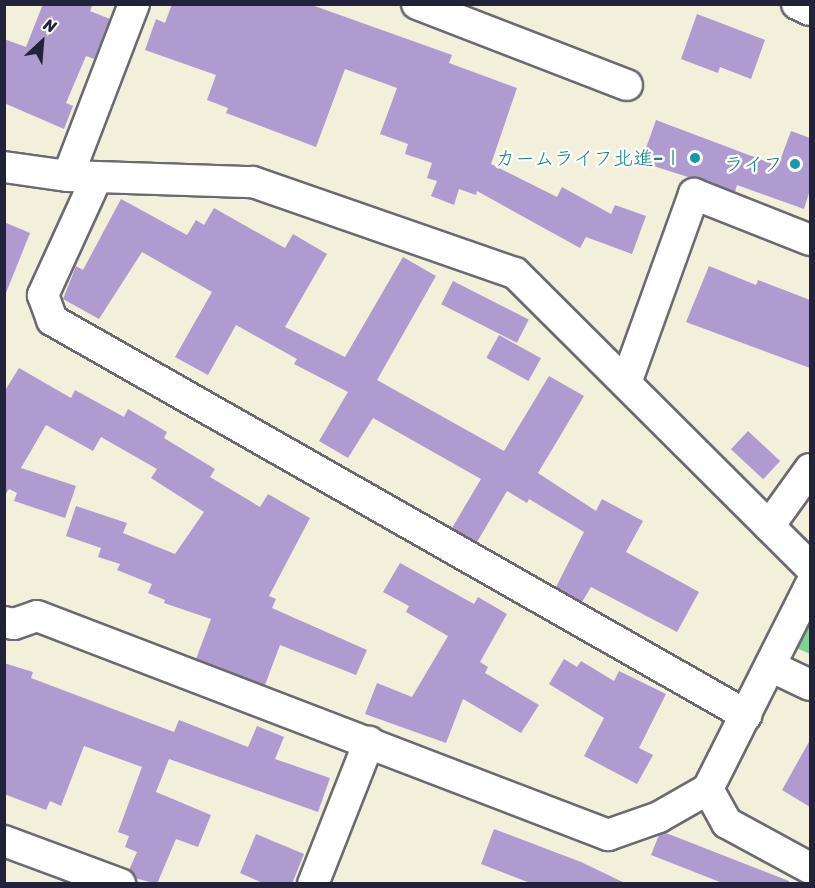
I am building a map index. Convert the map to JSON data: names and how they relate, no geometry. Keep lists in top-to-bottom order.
{
  "places": ["カームライフ北進‐Ⅰ", "ライフ"],
  "north": "top right"
}
